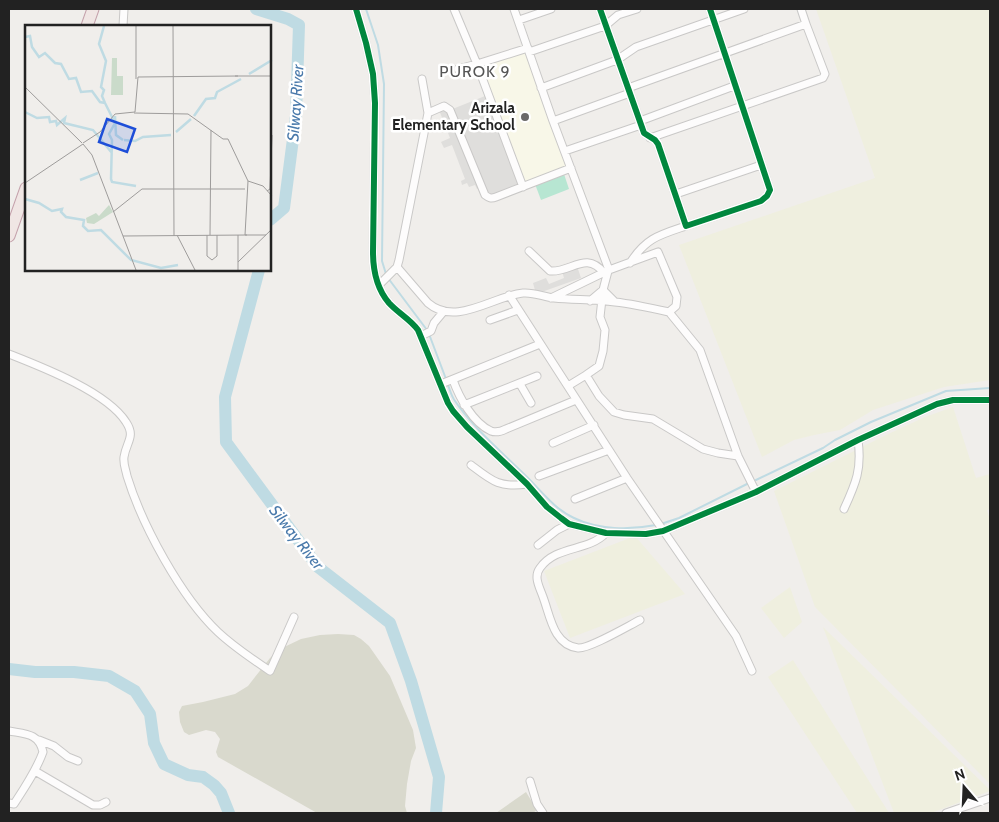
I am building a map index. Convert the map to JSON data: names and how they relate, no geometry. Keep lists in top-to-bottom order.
{
  "districts": ["PUROK 9"],
  "water": ["Silway River"],
  "places": ["Arizala Elementary School"],
  "north": "top"
}
